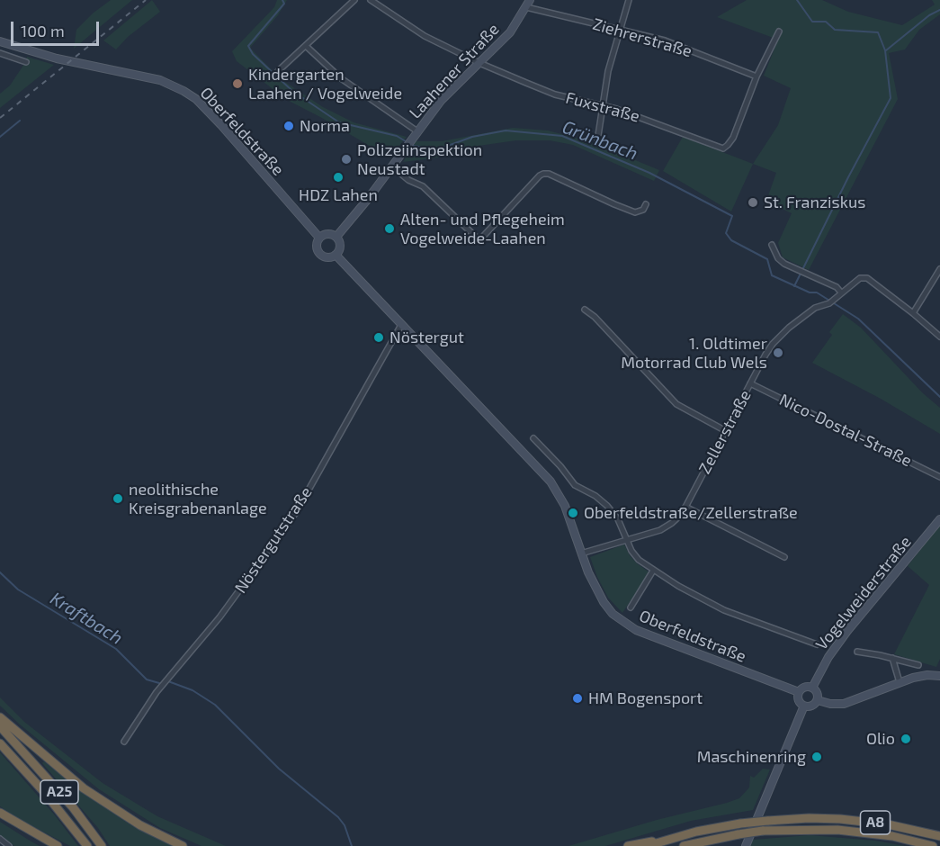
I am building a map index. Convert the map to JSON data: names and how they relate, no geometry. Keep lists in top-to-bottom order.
{
  "streets": {
    "highway": ["A25", "A8"],
    "main road": ["Laahener Straße", "Oberfeldstraße", "Vogelweiderstraße"],
    "street": [
      "Ziehrerstraße",
      "Fuxstraße",
      "Nico-Dostal-Straße",
      "Zellerstraße",
      "Nöstergutstraße"
    ]
  },
  "crossings": [
    ["Ziehrerstraße", "Laahener Straße"],
    ["Ziehrerstraße", "Fuxstraße"],
    ["Laahener Straße", "Fuxstraße"],
    ["Laahener Straße", "Oberfeldstraße"],
    ["Oberfeldstraße", "Nöstergutstraße"],
    ["Oberfeldstraße", "Vogelweiderstraße"],
    ["Nico-Dostal-Straße", "Zellerstraße"]
  ],
  "water": ["Grünbach", "Kraftbach"],
  "places": [
    "Kindergarten Laahen / Vogelweide",
    "Norma",
    "Polizeiinspektion Neustadt",
    "HDZ Lahen",
    "St. Franziskus",
    "Alten- und Pflegeheim Vogelweide-Laahen",
    "Nöstergut",
    "1. Oldtimer Motorrad Club Wels",
    "neolithische Kreisgrabenanlage",
    "Oberfeldstraße/Zellerstraße",
    "HM Bogensport",
    "Olio",
    "Maschinenring"
  ],
  "scale_bar": "100 m"
}
